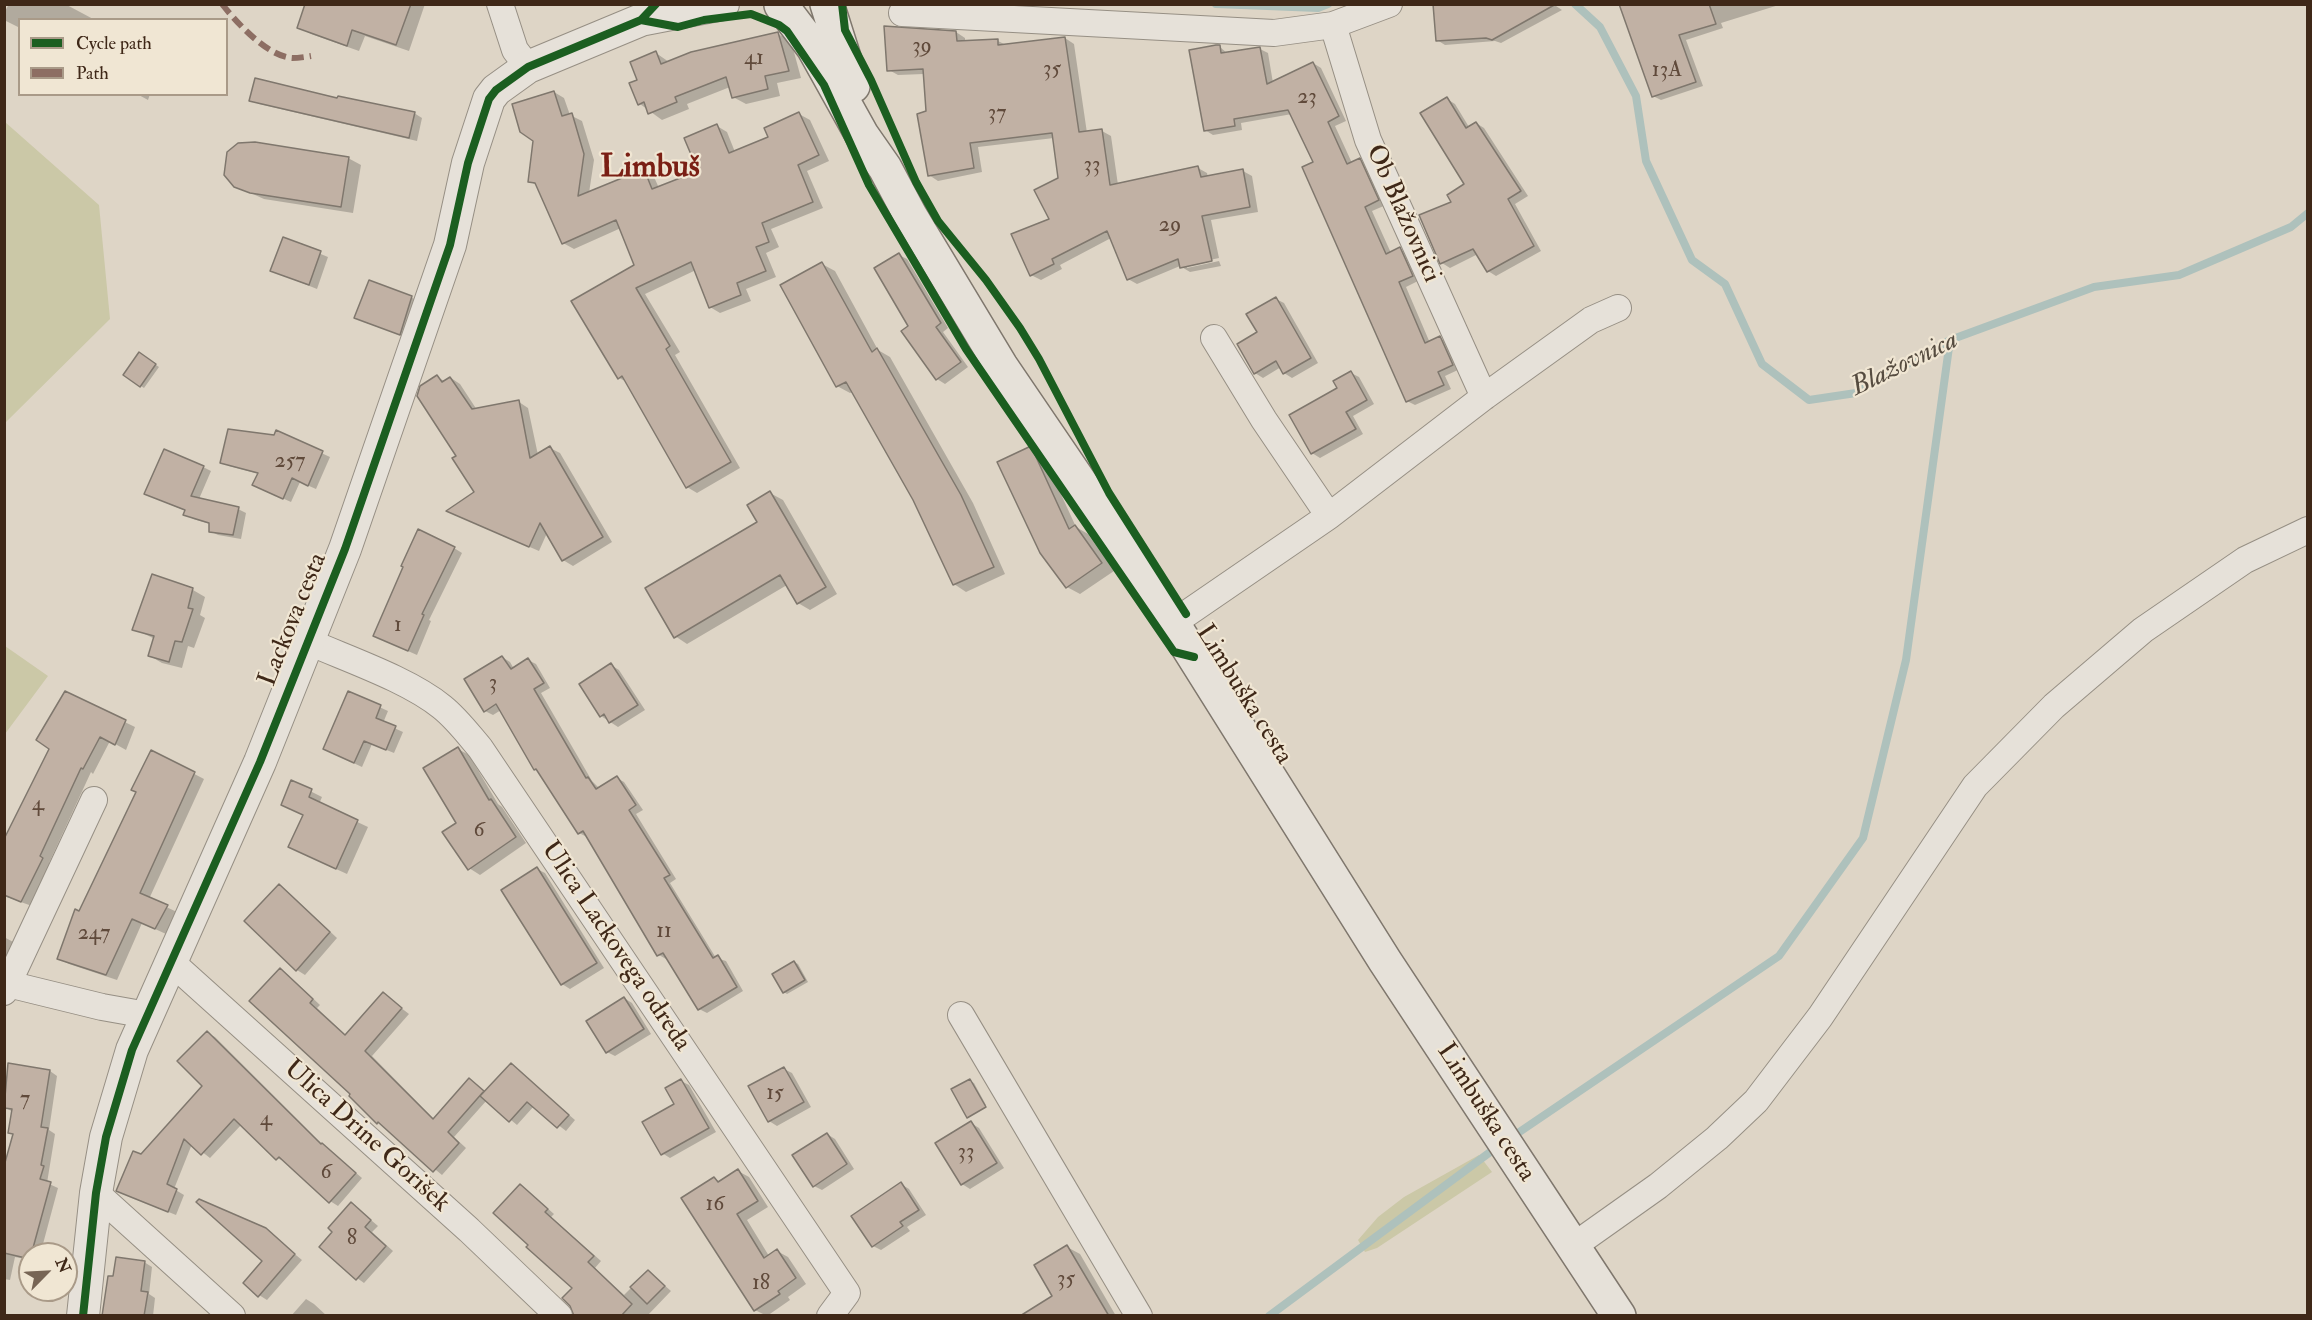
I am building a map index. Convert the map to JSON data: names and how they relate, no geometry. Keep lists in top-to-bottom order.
{
  "streets": {
    "main road": ["Limbuška cesta"],
    "street": [
      "Ob Blažovnici",
      "Lackova cesta",
      "Ulica Lackovega odreda",
      "Ulica Drine Gorišek"
    ]
  },
  "crossings": [
    ["Lackova cesta", "Ulica Lackovega odreda"],
    ["Lackova cesta", "Ulica Drine Gorišek"]
  ],
  "districts": ["Limbuš"],
  "water": ["Blažovnica"],
  "house_numbers": [
    "39",
    "41",
    "35",
    "13A",
    "23",
    "37",
    "33",
    "29",
    "257",
    "1",
    "3",
    "4",
    "6",
    "11",
    "247",
    "15",
    "7",
    "4",
    "33",
    "6",
    "16",
    "8",
    "35",
    "18"
  ],
  "legend": ["Cycle path", "Path"],
  "north": "top right"
}
